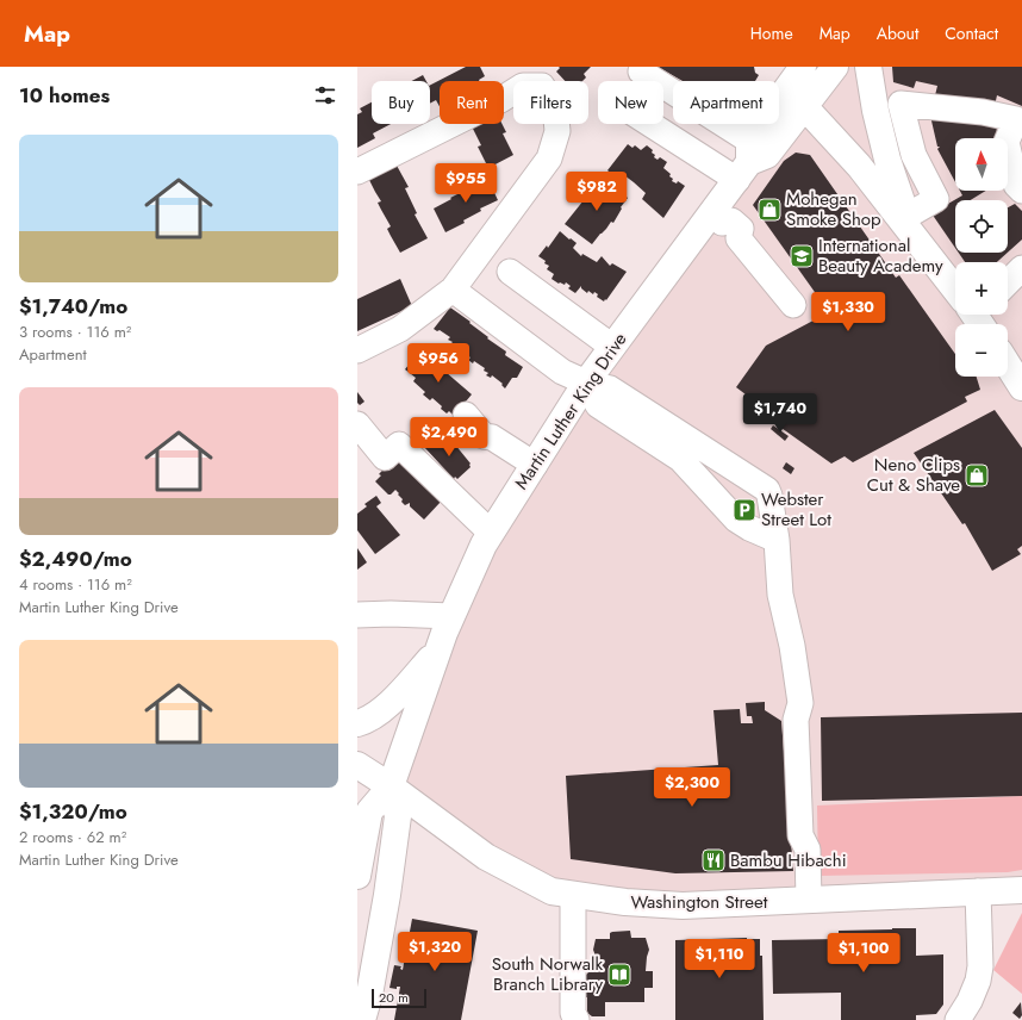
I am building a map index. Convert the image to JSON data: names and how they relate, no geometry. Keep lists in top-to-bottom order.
{
  "streets": {
    "main road": ["Martin Luther King Drive", "Washington Street"]
  },
  "crossings": [
    ["Martin Luther King Drive", "Washington Street"]
  ],
  "places": {
    "shop": ["Mohegan Smoke Shop", "Neno Clips Cut & Shave"],
    "school or university": ["International Beauty Academy"],
    "parking": ["Webster Street Lot"],
    "restaurant": ["Bambu Hibachi"],
    "library": ["South Norwalk Branch Library"]
  },
  "scale_bar": "20 m",
  "north": "top",
  "page": {
    "header": "Map",
    "nav": [
      "Home",
      "Map",
      "About",
      "Contact"
    ],
    "heading": "10 homes",
    "chip": [
      "Buy",
      "Rent",
      "Filters",
      "New",
      "Apartment"
    ],
    "list": [
      {
        "name": "$1,740/mo",
        "note": "3 rooms · 116 m² · Apartment"
      },
      {
        "name": "$2,490/mo",
        "note": "4 rooms · 116 m² · Martin Luther King Drive"
      },
      {
        "name": "$1,320/mo",
        "note": "2 rooms · 62 m² · Martin Luther King Drive"
      }
    ],
    "map_buttons": ["+", "−"],
    "price": [
      "$955",
      "$982",
      "$1,330",
      "$956",
      "$1,740",
      "$2,490",
      "$2,300",
      "$1,320",
      "$1,100",
      "$1,110"
    ],
    "scale": "20 m"
  }
}
